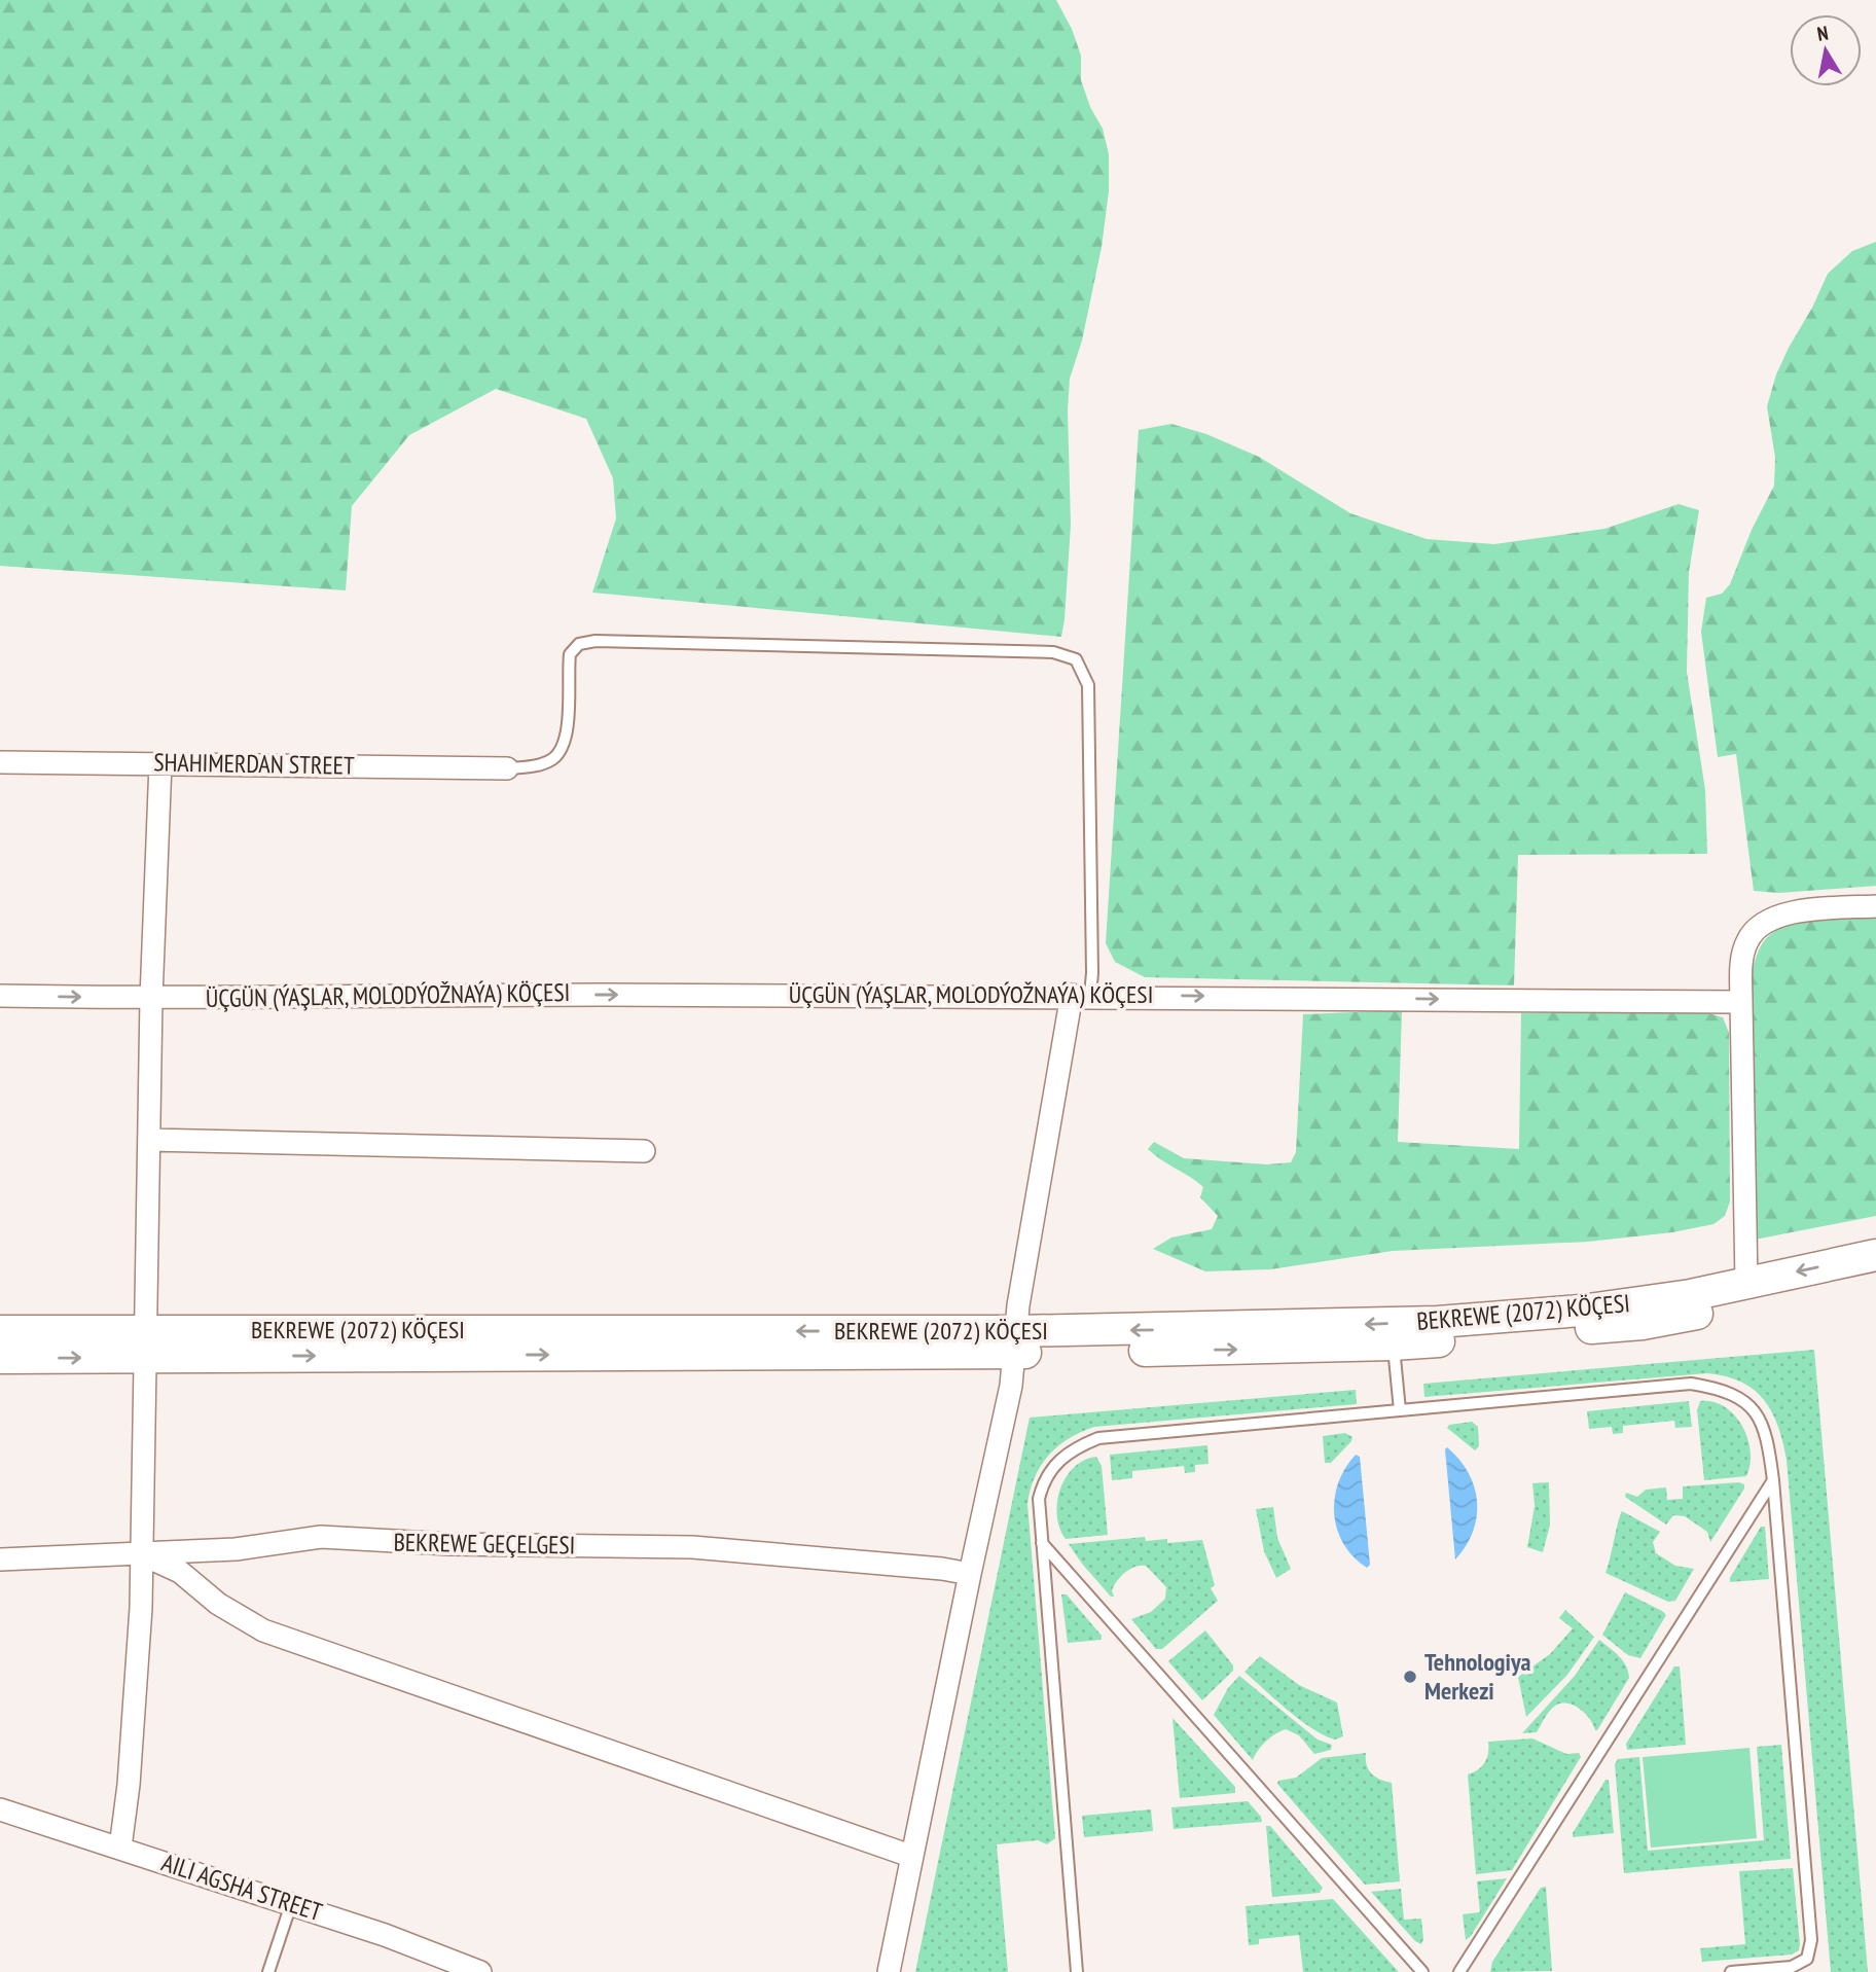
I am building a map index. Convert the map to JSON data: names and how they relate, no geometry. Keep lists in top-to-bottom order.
{
  "streets": {
    "main road": ["BEKREWE (2072) KÖÇESI"],
    "street": [
      "SHAHIMERDAN STREET",
      "ÜÇGÜN (ÝAŞLAR, MOLODÝOŽNAÝA) KÖÇESI",
      "BEKREWE GEÇELGESI",
      "AILI AGSHA STREET"
    ]
  },
  "one_way": ["ÜÇGÜN (ÝAŞLAR, MOLODÝOŽNAÝA) KÖÇESI"],
  "places": ["Tehnologiya Merkezi"],
  "north": "top"
}
